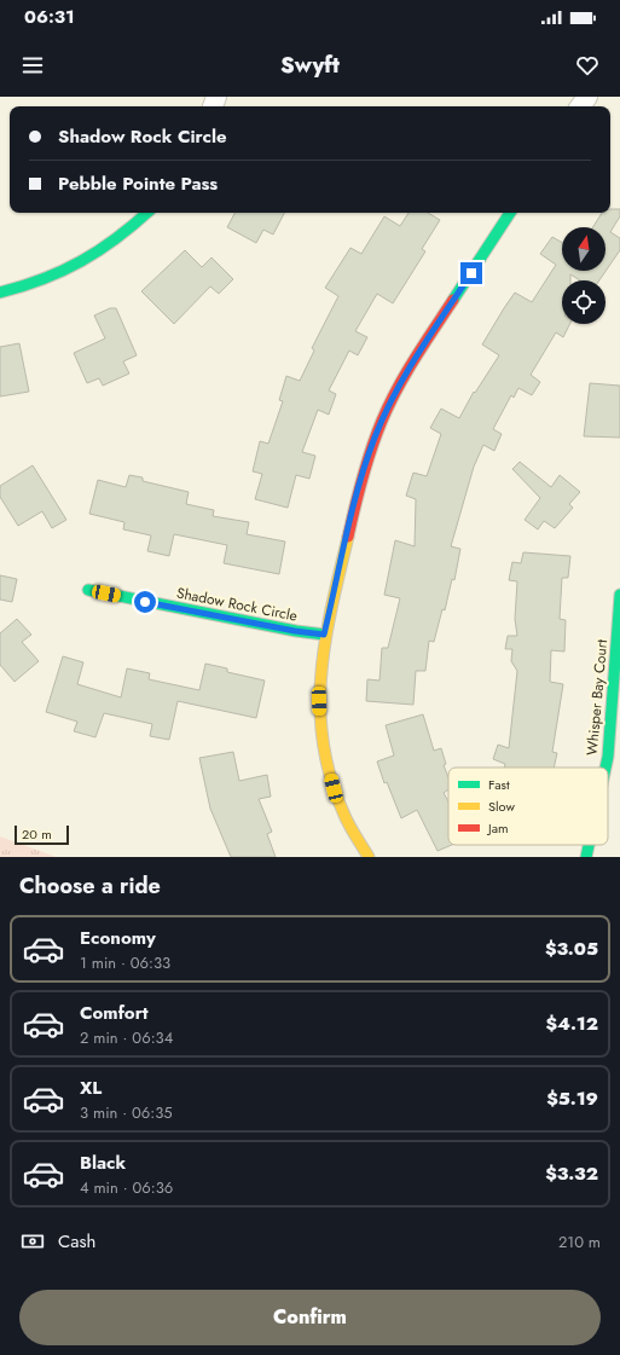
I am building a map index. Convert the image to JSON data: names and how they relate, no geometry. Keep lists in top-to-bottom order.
{
  "streets": {
    "street": ["Shadow Rock Circle", "Whisper Bay Court"]
  },
  "legend": ["Fast", "Slow", "Jam"],
  "scale_bar": "20 m",
  "north": "top",
  "page": {
    "status": "06:31",
    "header": "Swyft",
    "banner": ["Shadow Rock Circle", "Pebble Pointe Pass"],
    "scale": "20 m",
    "heading": "Choose a ride",
    "list": [
      {
        "name": "Economy",
        "note": "1 min · 06:33",
        "value": "$3.05"
      },
      {
        "name": "Comfort",
        "note": "2 min · 06:34",
        "value": "$4.12"
      },
      {
        "name": "XL",
        "note": "3 min · 06:35",
        "value": "$5.19"
      },
      {
        "name": "Black",
        "note": "4 min · 06:36",
        "value": "$3.32"
      }
    ],
    "pay": ["Cash", "210 m"],
    "buttons": "Confirm"
  }
}
